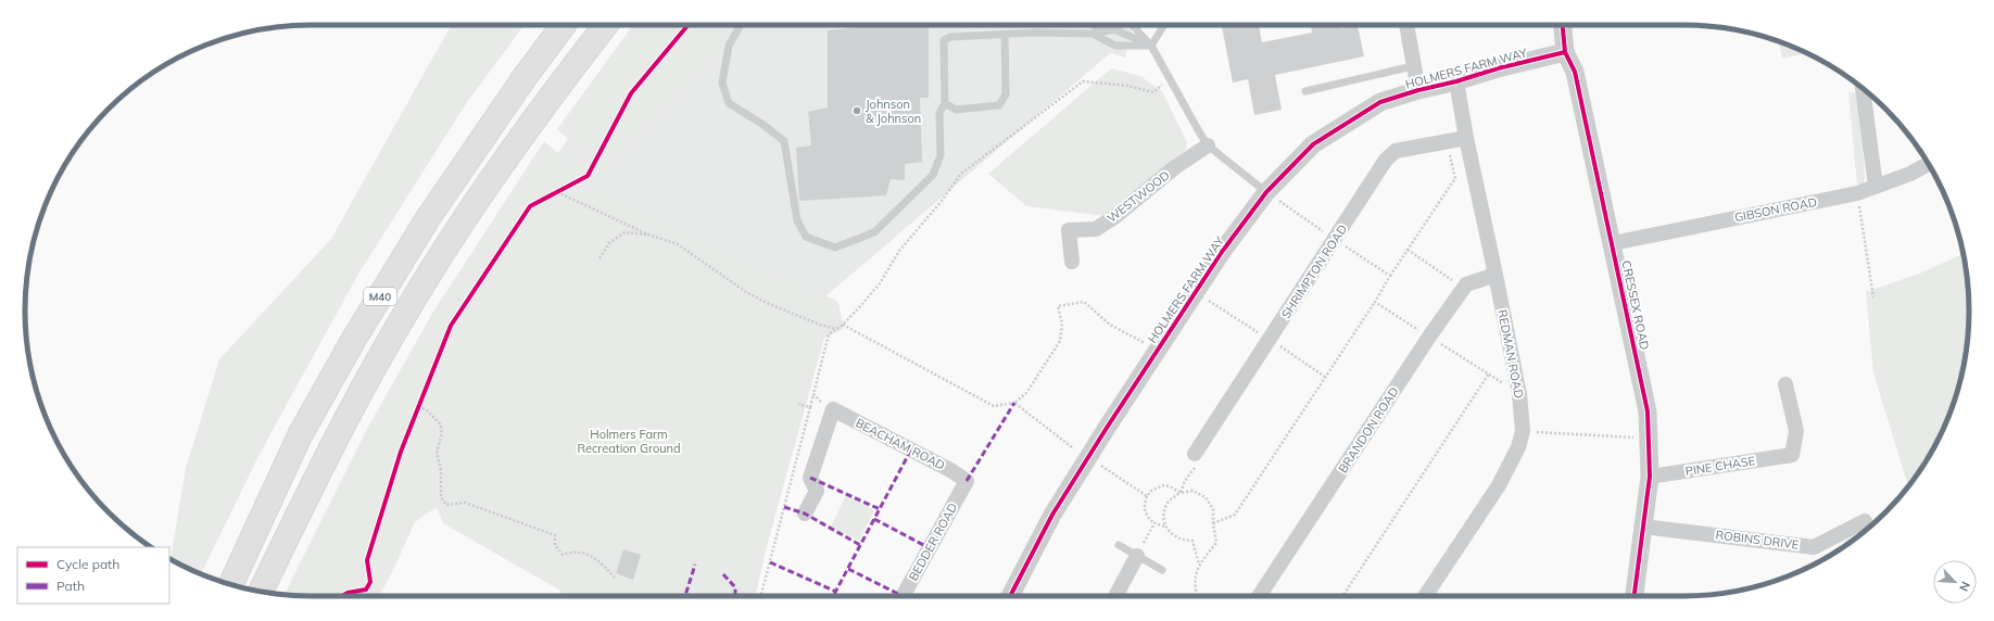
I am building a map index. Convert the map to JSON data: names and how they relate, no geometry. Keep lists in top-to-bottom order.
{
  "streets": {
    "highway": ["M40"],
    "street": [
      "HOLMERS FARM WAY",
      "WESTWOOD",
      "GIBSON ROAD",
      "SHRIMPTON ROAD",
      "CRESSEX ROAD",
      "REDMAN ROAD",
      "BRANDON ROAD",
      "BEACHAM ROAD",
      "PINE CHASE",
      "ROBINS DRIVE",
      "BEDDER ROAD"
    ]
  },
  "crossings": [
    ["HOLMERS FARM WAY", "CRESSEX ROAD"],
    ["HOLMERS FARM WAY", "REDMAN ROAD"],
    ["GIBSON ROAD", "CRESSEX ROAD"],
    ["SHRIMPTON ROAD", "REDMAN ROAD"],
    ["CRESSEX ROAD", "PINE CHASE"],
    ["CRESSEX ROAD", "ROBINS DRIVE"],
    ["REDMAN ROAD", "BRANDON ROAD"],
    ["BEACHAM ROAD", "BEDDER ROAD"]
  ],
  "parks": ["Holmers Farm Recreation Ground"],
  "places": ["Johnson & Johnson"],
  "legend": ["Cycle path", "Path"],
  "north": "bottom right"
}
